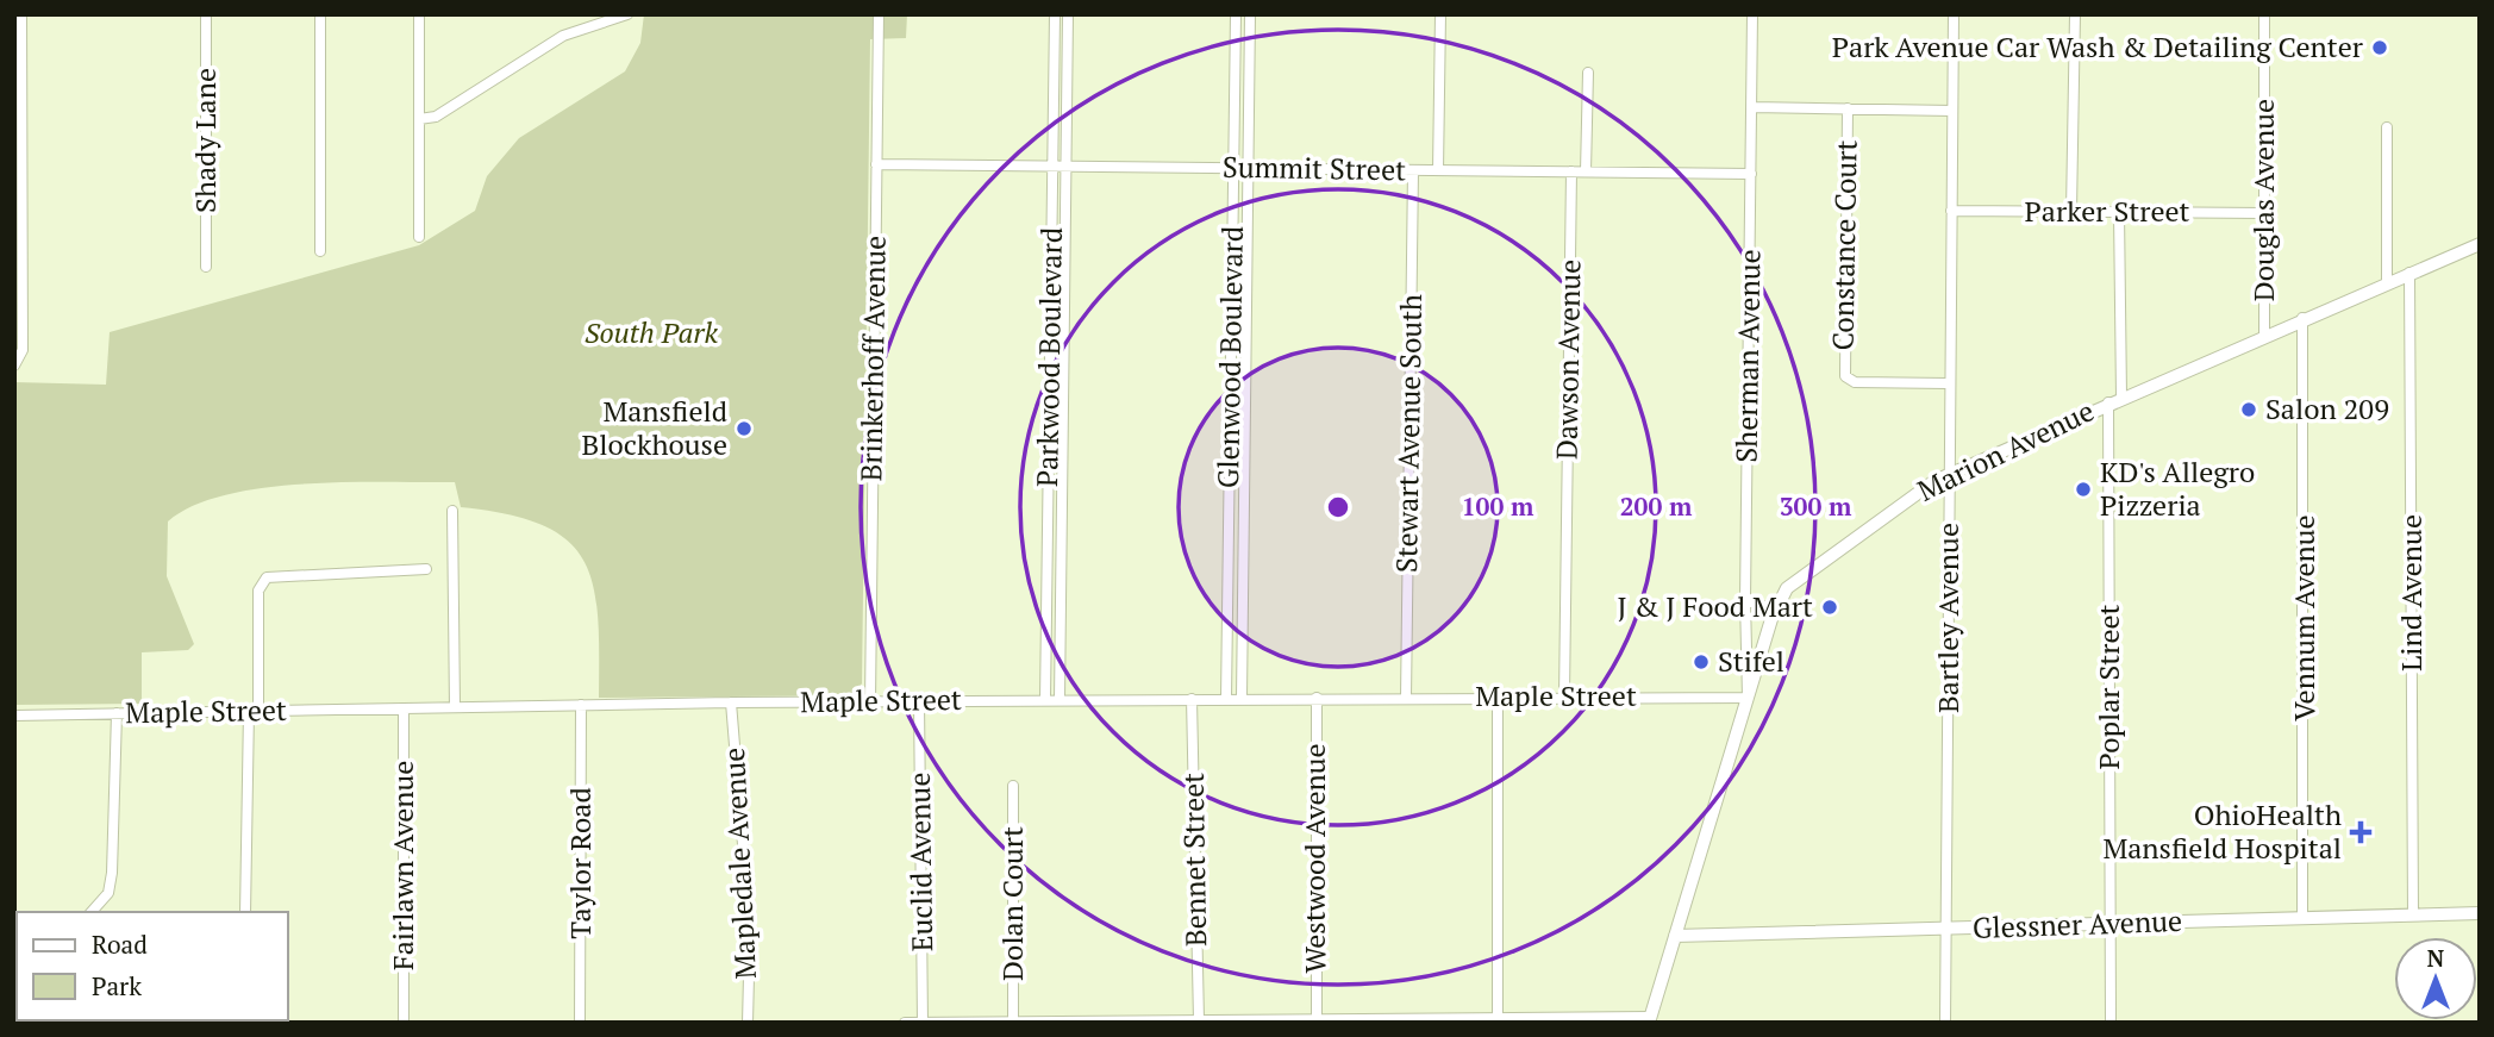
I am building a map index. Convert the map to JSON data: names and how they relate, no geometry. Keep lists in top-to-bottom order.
{
  "streets": {
    "street": [
      "Shady Lane",
      "Summit Street",
      "Douglas Avenue",
      "Parker Street",
      "Constance Court",
      "Sherman Avenue",
      "Parkwood Boulevard",
      "Glenwood Boulevard",
      "Brinkerhoff Avenue",
      "Dawson Avenue",
      "Stewart Avenue South",
      "Marion Avenue",
      "Lind Avenue",
      "Bartley Avenue",
      "Vennum Avenue",
      "Poplar Street",
      "Maple Street",
      "Westwood Avenue",
      "Bennet Street",
      "Euclid Avenue",
      "Taylor Road",
      "Mapledale Avenue",
      "Fairlawn Avenue",
      "Dolan Court",
      "Glessner Avenue"
    ]
  },
  "crossings": [
    ["Summit Street", "Sherman Avenue"],
    ["Summit Street", "Parkwood Boulevard"],
    ["Summit Street", "Glenwood Boulevard"],
    ["Summit Street", "Brinkerhoff Avenue"],
    ["Summit Street", "Dawson Avenue"],
    ["Summit Street", "Stewart Avenue South"],
    ["Douglas Avenue", "Parker Street"],
    ["Douglas Avenue", "Marion Avenue"],
    ["Parker Street", "Bartley Avenue"],
    ["Parker Street", "Poplar Street"],
    ["Constance Court", "Bartley Avenue"],
    ["Sherman Avenue", "Marion Avenue"],
    ["Sherman Avenue", "Maple Street"],
    ["Parkwood Boulevard", "Maple Street"],
    ["Glenwood Boulevard", "Maple Street"],
    ["Brinkerhoff Avenue", "Maple Street"],
    ["Dawson Avenue", "Maple Street"],
    ["Stewart Avenue South", "Maple Street"],
    ["Marion Avenue", "Lind Avenue"],
    ["Marion Avenue", "Bartley Avenue"],
    ["Marion Avenue", "Vennum Avenue"],
    ["Marion Avenue", "Poplar Street"],
    ["Marion Avenue", "Maple Street"],
    ["Marion Avenue", "Glessner Avenue"],
    ["Lind Avenue", "Glessner Avenue"],
    ["Bartley Avenue", "Glessner Avenue"],
    ["Vennum Avenue", "Glessner Avenue"],
    ["Poplar Street", "Glessner Avenue"],
    ["Maple Street", "Westwood Avenue"],
    ["Maple Street", "Bennet Street"],
    ["Maple Street", "Euclid Avenue"],
    ["Maple Street", "Taylor Road"],
    ["Maple Street", "Mapledale Avenue"],
    ["Maple Street", "Fairlawn Avenue"]
  ],
  "parks": ["South Park"],
  "places": {
    "other": [
      "Park Avenue Car Wash & Detailing Center",
      "Salon 209",
      "Mansfield Blockhouse",
      "KD's Allegro Pizzeria",
      "J & J Food Mart",
      "Stifel"
    ],
    "health": ["OhioHealth Mansfield Hospital"]
  },
  "legend": ["Road", "Park"],
  "north": "top",
  "rings": ["100 m", "200 m", "300 m"]
}
